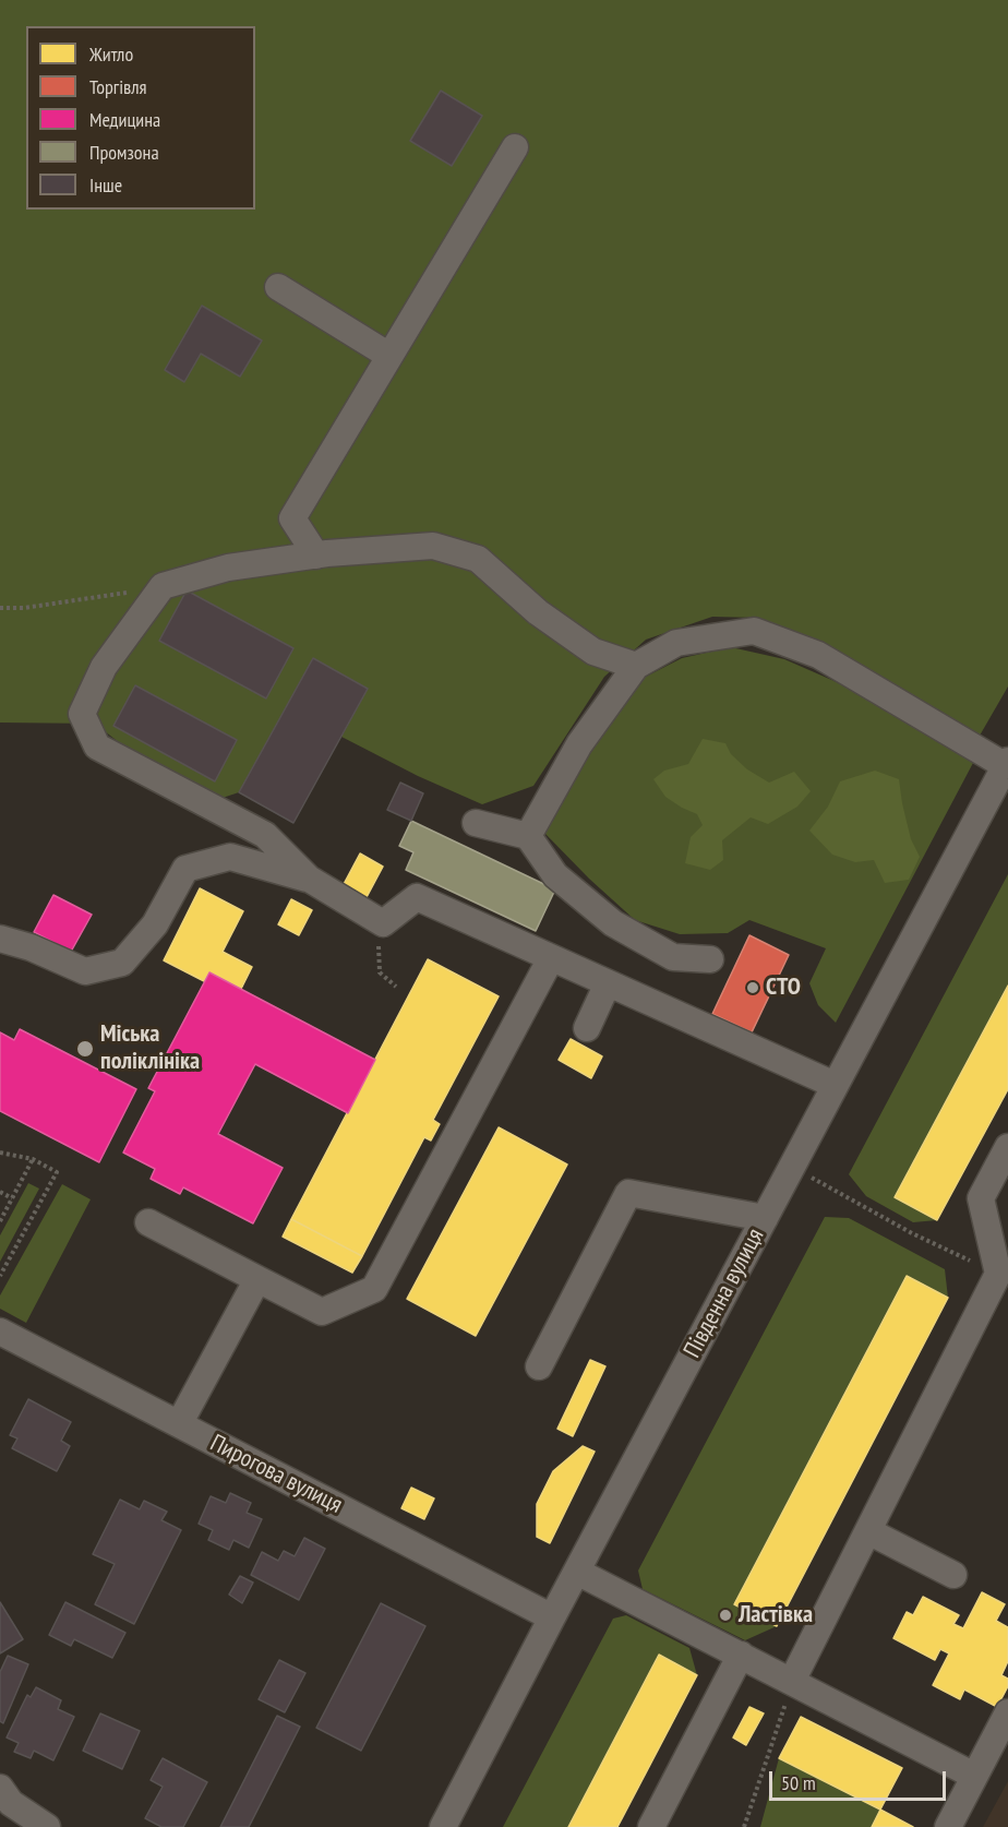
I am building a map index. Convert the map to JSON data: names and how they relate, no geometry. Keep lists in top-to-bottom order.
{
  "streets": {
    "street": ["Південна вулиця", "Пирогова вулиця"]
  },
  "crossings": [
    ["Південна вулиця", "Пирогова вулиця"]
  ],
  "places": ["СТО", "Міська поліклініка", "Ластівка"],
  "legend": [
    "Житло",
    "Торгівля",
    "Медицина",
    "Промзона",
    "Інше"
  ],
  "scale_bar": "50 m"
}
